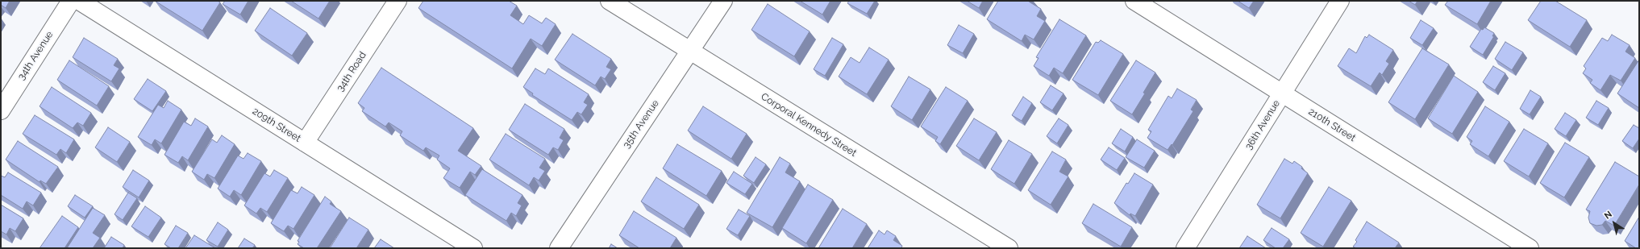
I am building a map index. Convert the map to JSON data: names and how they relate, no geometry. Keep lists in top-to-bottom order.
{
  "streets": {
    "street": [
      "34th Avenue",
      "34th Road",
      "35th Avenue",
      "209th Street",
      "Corporal Kennedy Street",
      "36th Avenue",
      "210th Street"
    ]
  },
  "crossings": [
    ["34th Road", "209th Street"],
    ["35th Avenue", "Corporal Kennedy Street"],
    ["36th Avenue", "210th Street"]
  ],
  "north": "top left"
}
